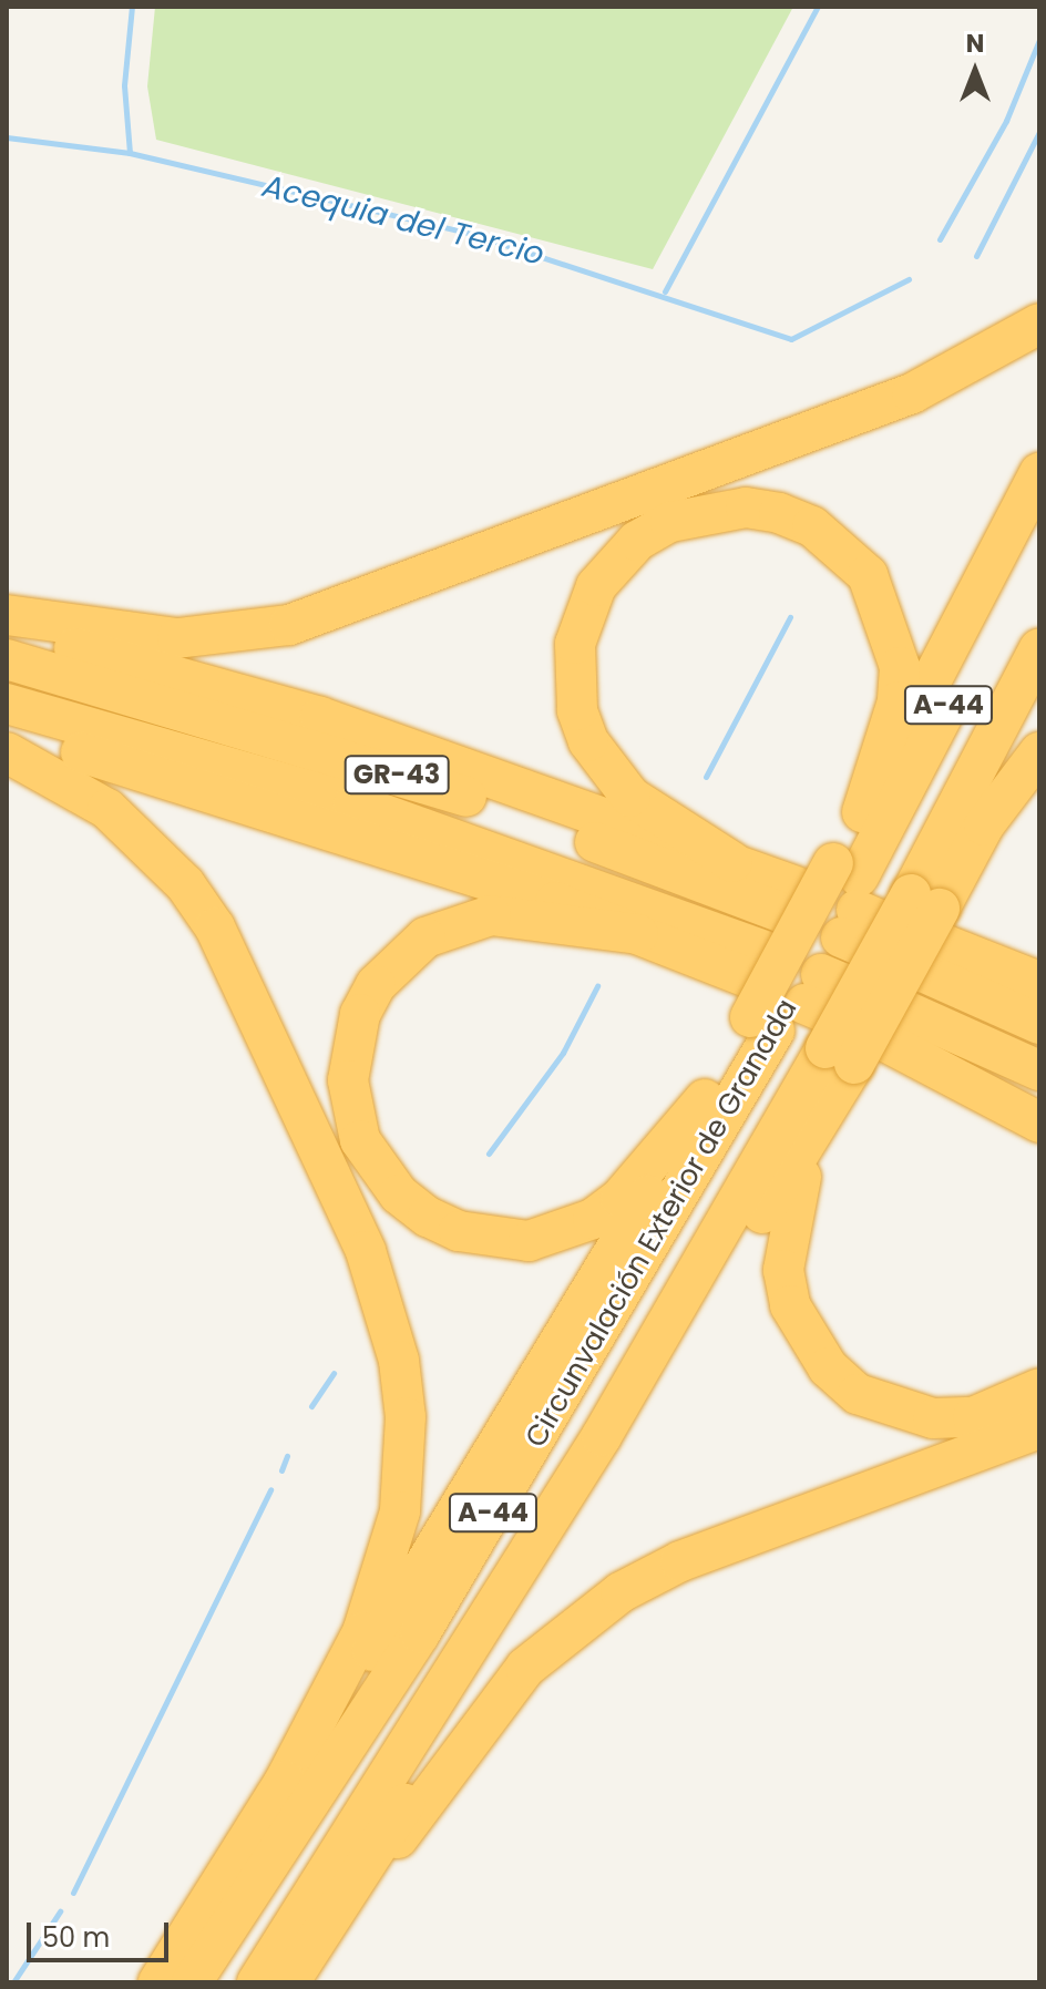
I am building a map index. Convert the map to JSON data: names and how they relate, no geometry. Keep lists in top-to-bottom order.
{
  "streets": {
    "highway": ["A-44", "GR-43", "Circunvalación Exterior de Granada"]
  },
  "water": ["Acequia del Tercio"],
  "scale_bar": "50 m",
  "north": "top"
}
